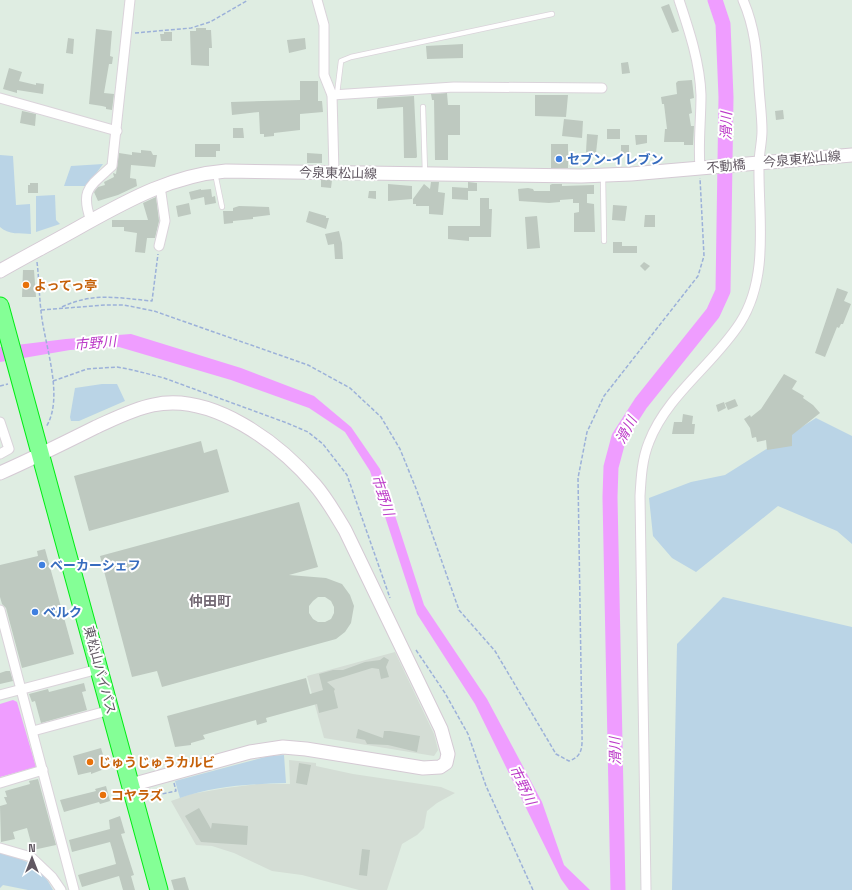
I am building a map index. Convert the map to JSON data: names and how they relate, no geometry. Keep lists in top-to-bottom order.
{
  "streets": {
    "highway": ["東松山バイパス"],
    "street": ["今泉東松山線", "不動橋"]
  },
  "crossings": [
    ["今泉東松山線", "不動橋"]
  ],
  "districts": ["仲田町"],
  "water": ["滑川", "市野川"],
  "places": [
    "セブン-イレブン",
    "よってっ亭",
    "ベーカーシェフ",
    "ベルク",
    "じゅうじゅうカルビ",
    "コヤラズ"
  ],
  "north": "top"
}
